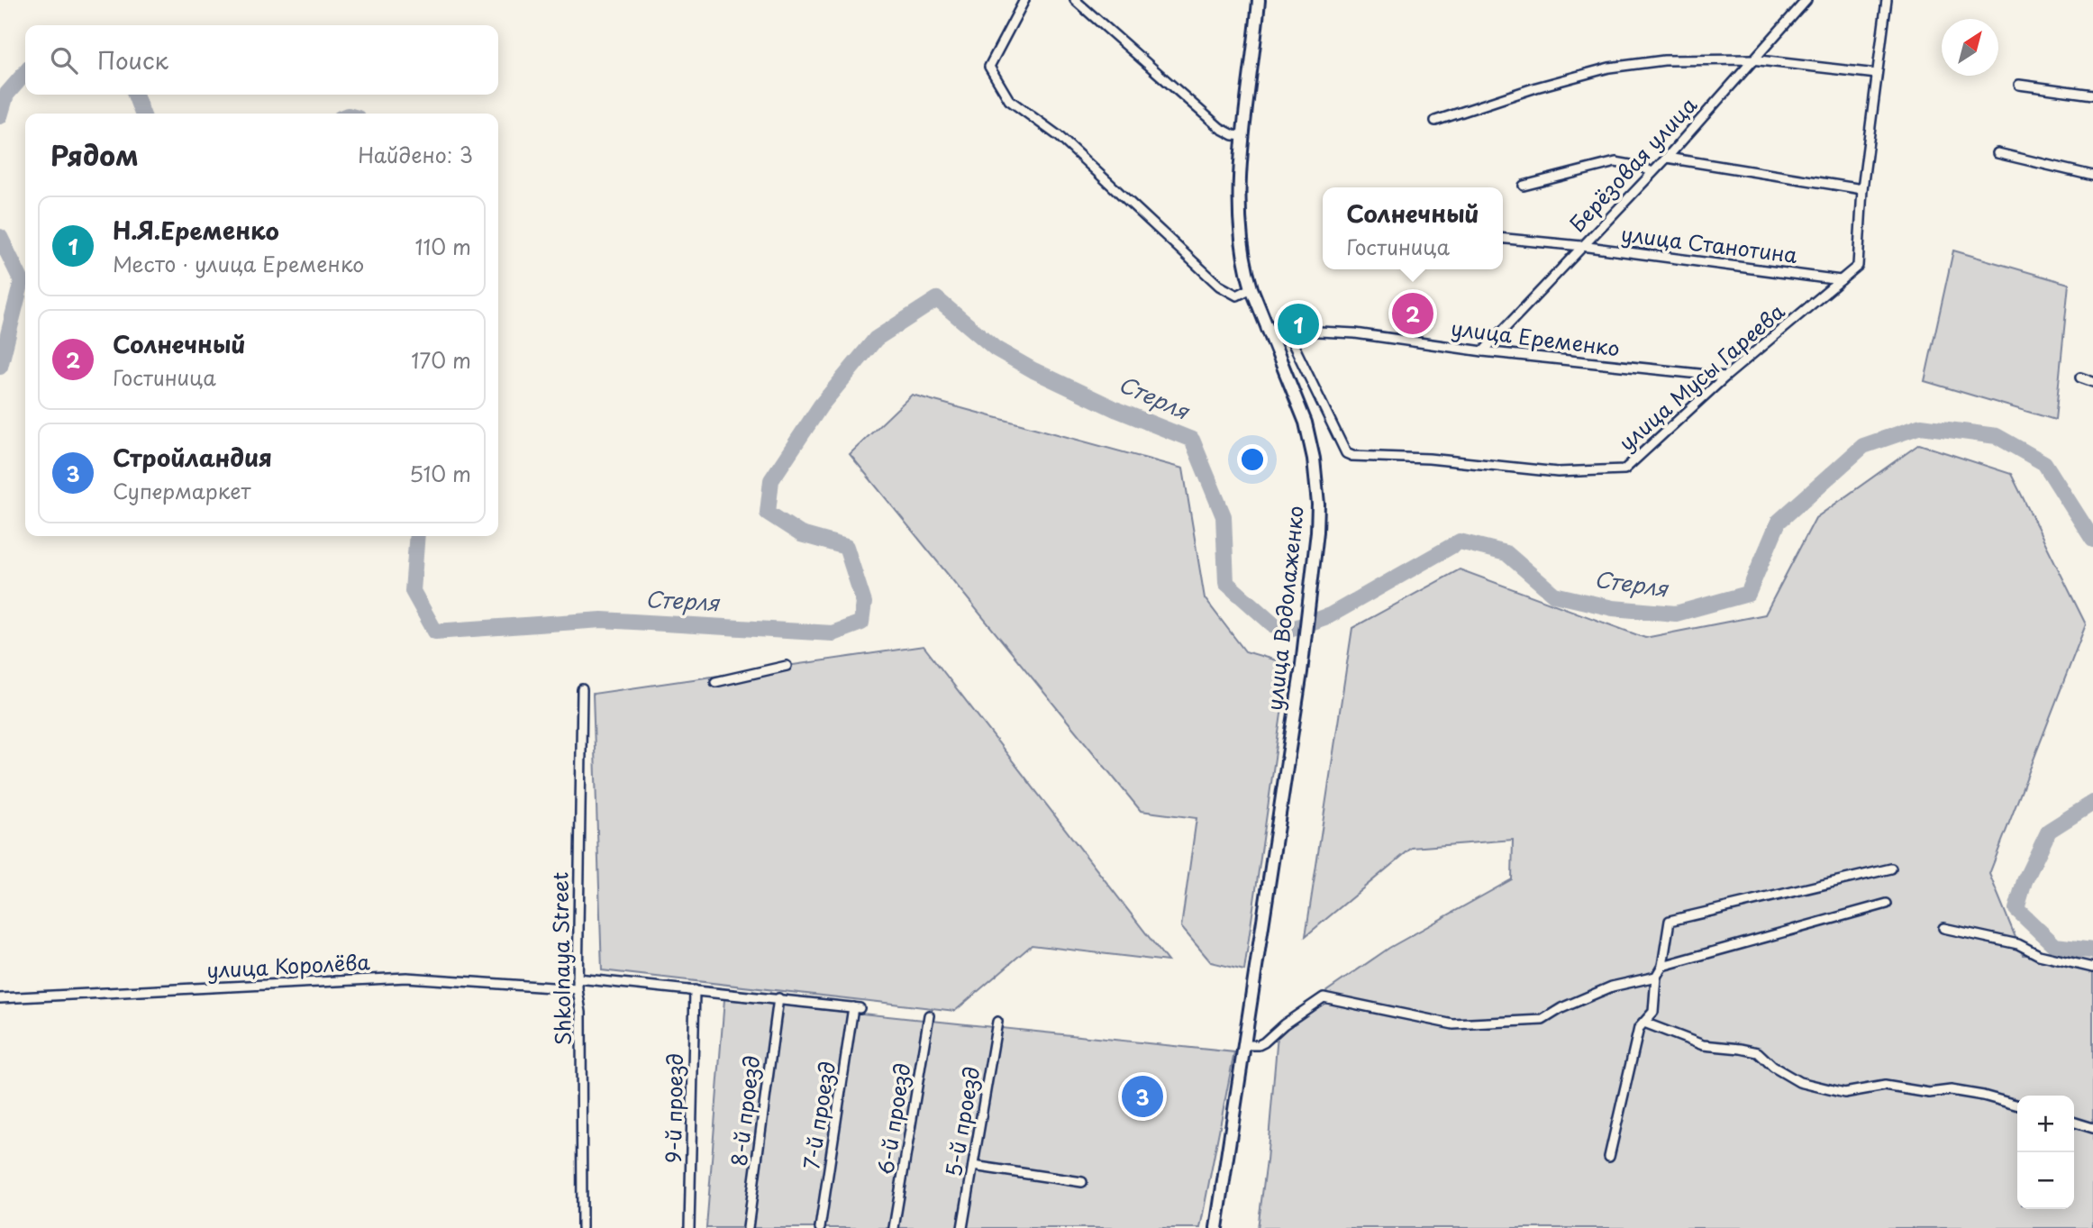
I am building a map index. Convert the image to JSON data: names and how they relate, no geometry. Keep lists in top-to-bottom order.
{
  "streets": {
    "main road": ["улица Водолаженко"],
    "street": [
      "Берёзовая улица",
      "улица Станотина",
      "улица Еременко",
      "улица Мусы Гареева",
      "Shkolnaya Street",
      "улица Королёва",
      "9-й проезд",
      "8-й проезд",
      "7-й проезд",
      "6-й проезд",
      "5-й проезд"
    ]
  },
  "crossings": [
    ["Берёзовая улица", "улица Станотина"],
    ["Берёзовая улица", "улица Еременко"],
    ["улица Станотина", "улица Мусы Гареева"],
    ["улица Еременко", "улица Мусы Гареева"],
    ["улица Еременко", "улица Водолаженко"],
    ["Shkolnaya Street", "улица Королёва"],
    ["8-й проезд", "7-й проезд"]
  ],
  "water": ["Стерля"],
  "north": "top right",
  "page": {
    "search": "Поиск",
    "heading": ["Рядом", "Найдено: 3"],
    "popup": ["Солнечный", "Гостиница"],
    "list": [
      {
        "mark": "1",
        "name": "Н.Я.Еременко",
        "note": "Место · улица Еременко",
        "value": "110 m"
      },
      {
        "mark": "2",
        "name": "Солнечный",
        "note": "Гостиница",
        "value": "170 m"
      },
      {
        "mark": "3",
        "name": "Стройландия",
        "note": "Супермаркет",
        "value": "510 m"
      }
    ],
    "pins": ["2", "1", "3"],
    "map_buttons": ["+", "−"]
  }
}
